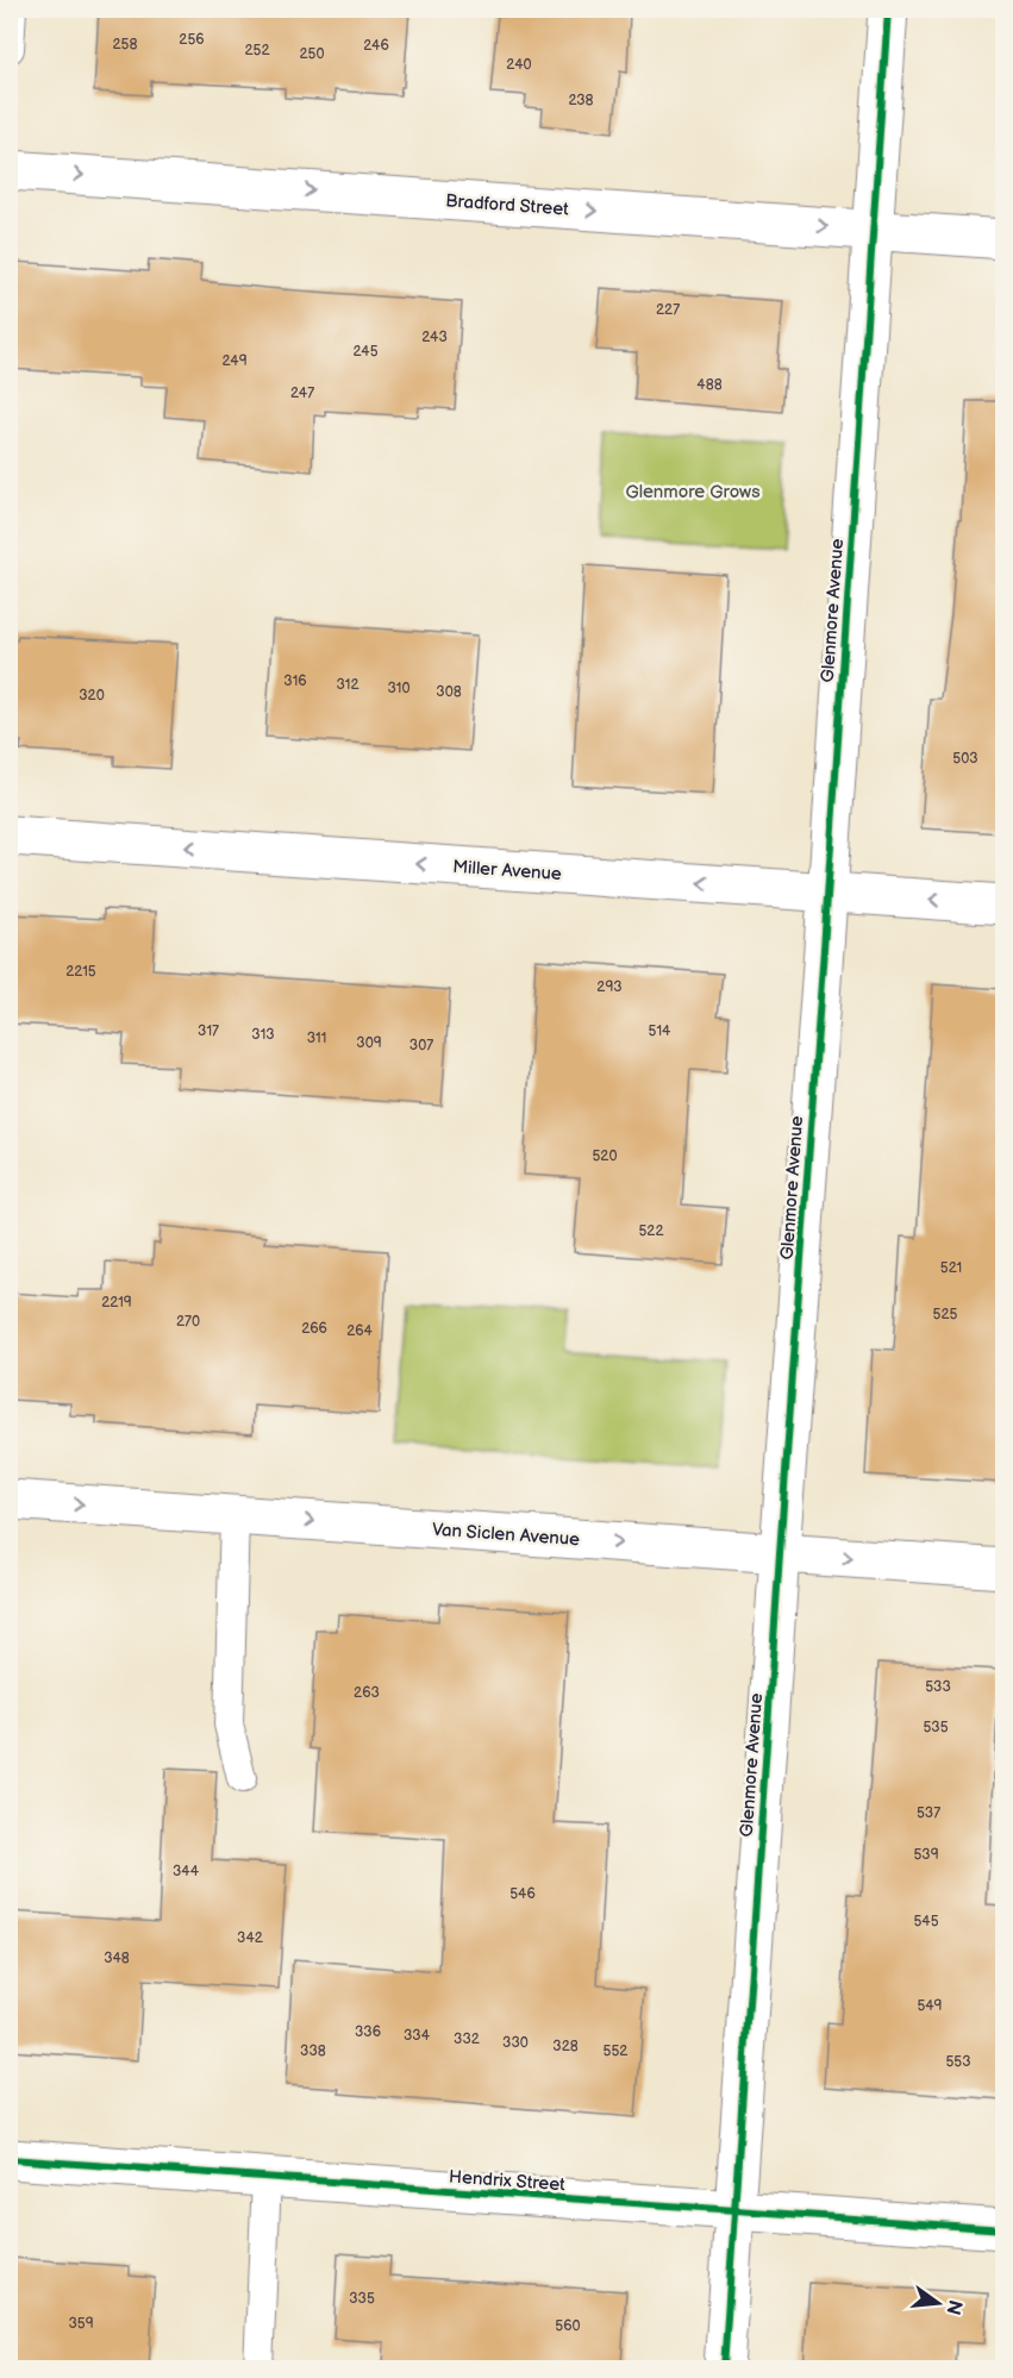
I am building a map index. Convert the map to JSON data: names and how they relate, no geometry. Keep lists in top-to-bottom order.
{
  "streets": {
    "street": [
      "Bradford Street",
      "Glenmore Avenue",
      "Miller Avenue",
      "Van Siclen Avenue",
      "Hendrix Street"
    ]
  },
  "crossings": [
    ["Bradford Street", "Glenmore Avenue"],
    ["Glenmore Avenue", "Miller Avenue"],
    ["Glenmore Avenue", "Van Siclen Avenue"],
    ["Glenmore Avenue", "Hendrix Street"]
  ],
  "one_way": ["Bradford Street", "Miller Avenue", "Van Siclen Avenue"],
  "parks": ["Glenmore Grows"],
  "house_numbers": [
    "256",
    "258",
    "246",
    "252",
    "250",
    "240",
    "238",
    "227",
    "243",
    "245",
    "249",
    "488",
    "247",
    "316",
    "312",
    "310",
    "308",
    "320",
    "503",
    "2215",
    "293",
    "317",
    "514",
    "313",
    "311",
    "309",
    "307",
    "520",
    "522",
    "521",
    "2219",
    "525",
    "270",
    "266",
    "264",
    "533",
    "263",
    "535",
    "537",
    "539",
    "344",
    "546",
    "545",
    "342",
    "348",
    "549",
    "336",
    "334",
    "332",
    "330",
    "328",
    "338",
    "552",
    "553",
    "335",
    "359",
    "560"
  ],
  "north": "right"
}
